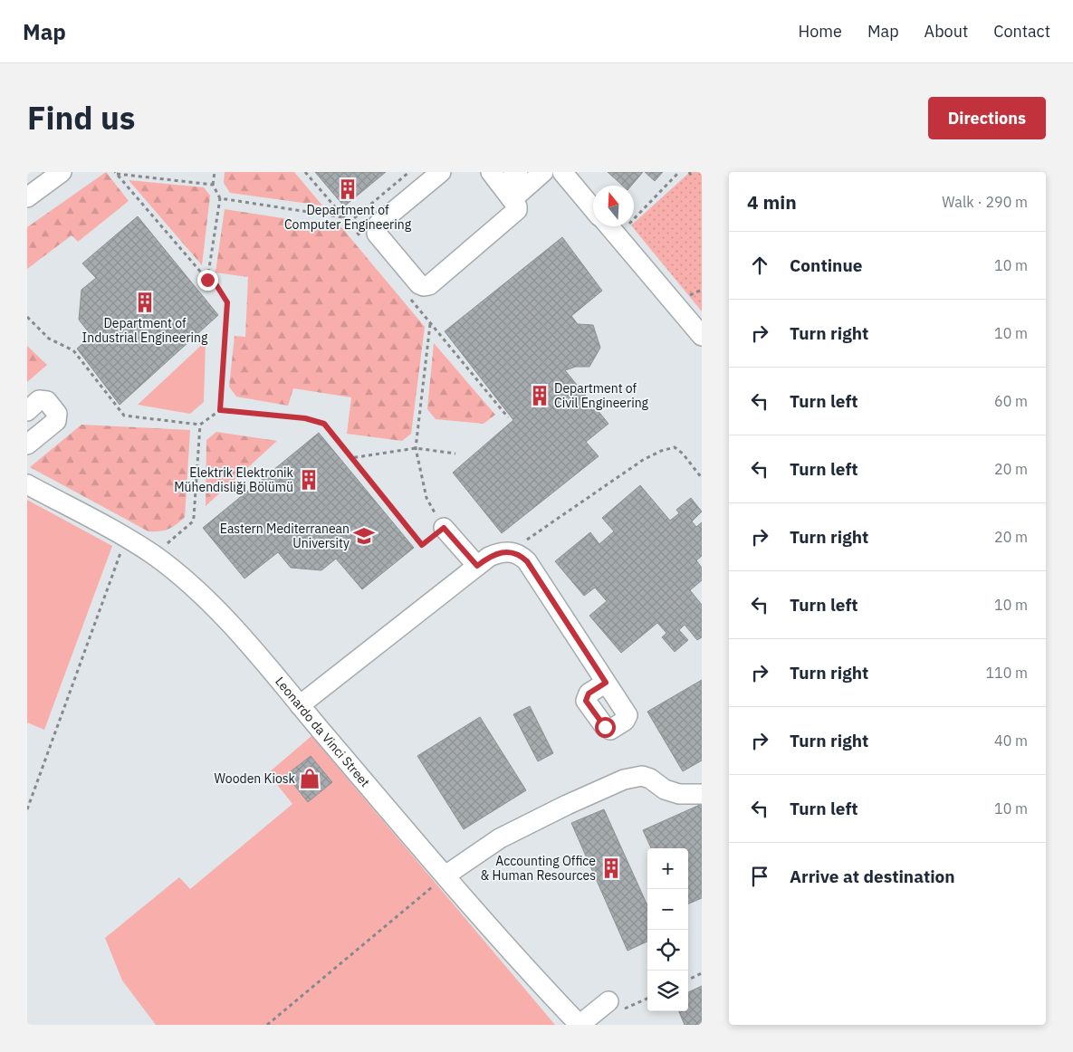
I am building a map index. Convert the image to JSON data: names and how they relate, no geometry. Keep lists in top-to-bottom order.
{
  "streets": {
    "street": ["Leonardo da Vinci Street"]
  },
  "places": {
    "building": [
      "Department of Computer Engineering",
      "Department of Industrial Engineering",
      "Department of Civil Engineering",
      "Elektrik Elektronik Mühendisliği Bölümü",
      "Accounting Office & Human Resources"
    ],
    "school or university": ["Eastern Mediterranean University"],
    "shop": ["Wooden Kiosk"]
  },
  "north": "top",
  "page": {
    "header": "Map",
    "nav": [
      "Home",
      "Map",
      "About",
      "Contact"
    ],
    "title": "Find us",
    "buttons": "Directions",
    "heading": ["4 min", "Walk · 290 m"],
    "list": [
      ["Continue", "10 m"],
      ["Turn right", "10 m"],
      ["Turn left", "60 m"],
      ["Turn left", "20 m"],
      ["Turn right", "20 m"],
      ["Turn left", "10 m"],
      ["Turn right", "110 m"],
      ["Turn right", "40 m"],
      ["Turn left", "10 m"],
      "Arrive at destination"
    ],
    "map_buttons": ["+", "−"]
  }
}
